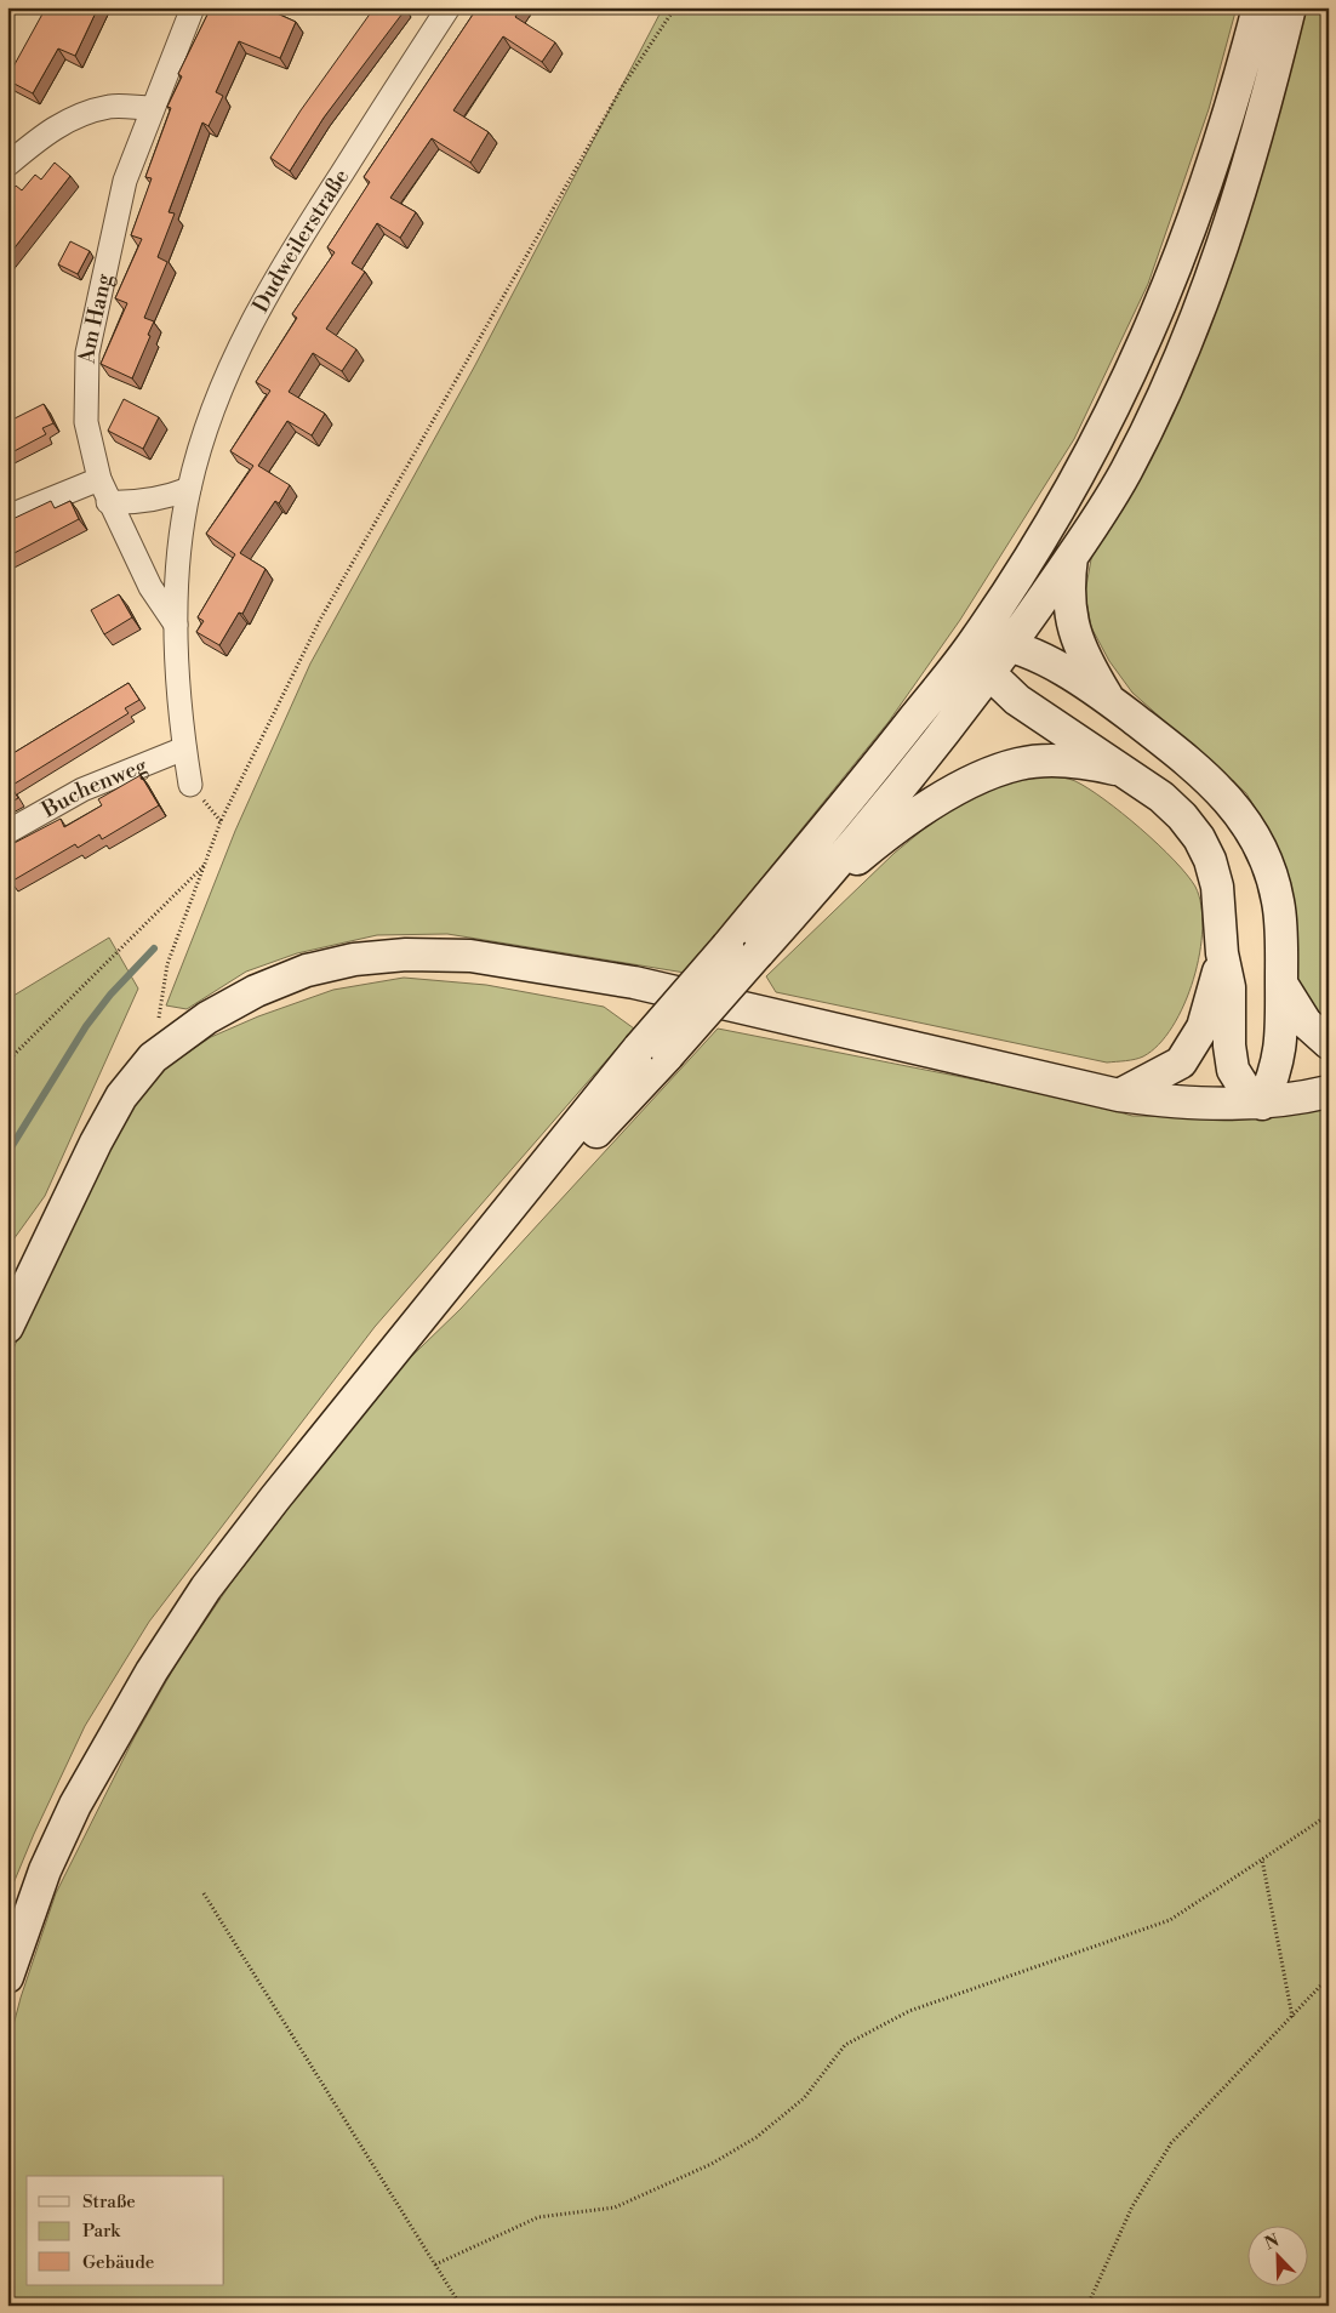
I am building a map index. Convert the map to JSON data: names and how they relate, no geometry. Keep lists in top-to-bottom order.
{
  "streets": {
    "street": ["Dudweilerstraße", "Am Hang", "Buchenweg"]
  },
  "crossings": [
    ["Dudweilerstraße", "Am Hang"],
    ["Dudweilerstraße", "Buchenweg"]
  ],
  "legend": ["Straße", "Park", "Gebäude"],
  "north": "top left"
}
